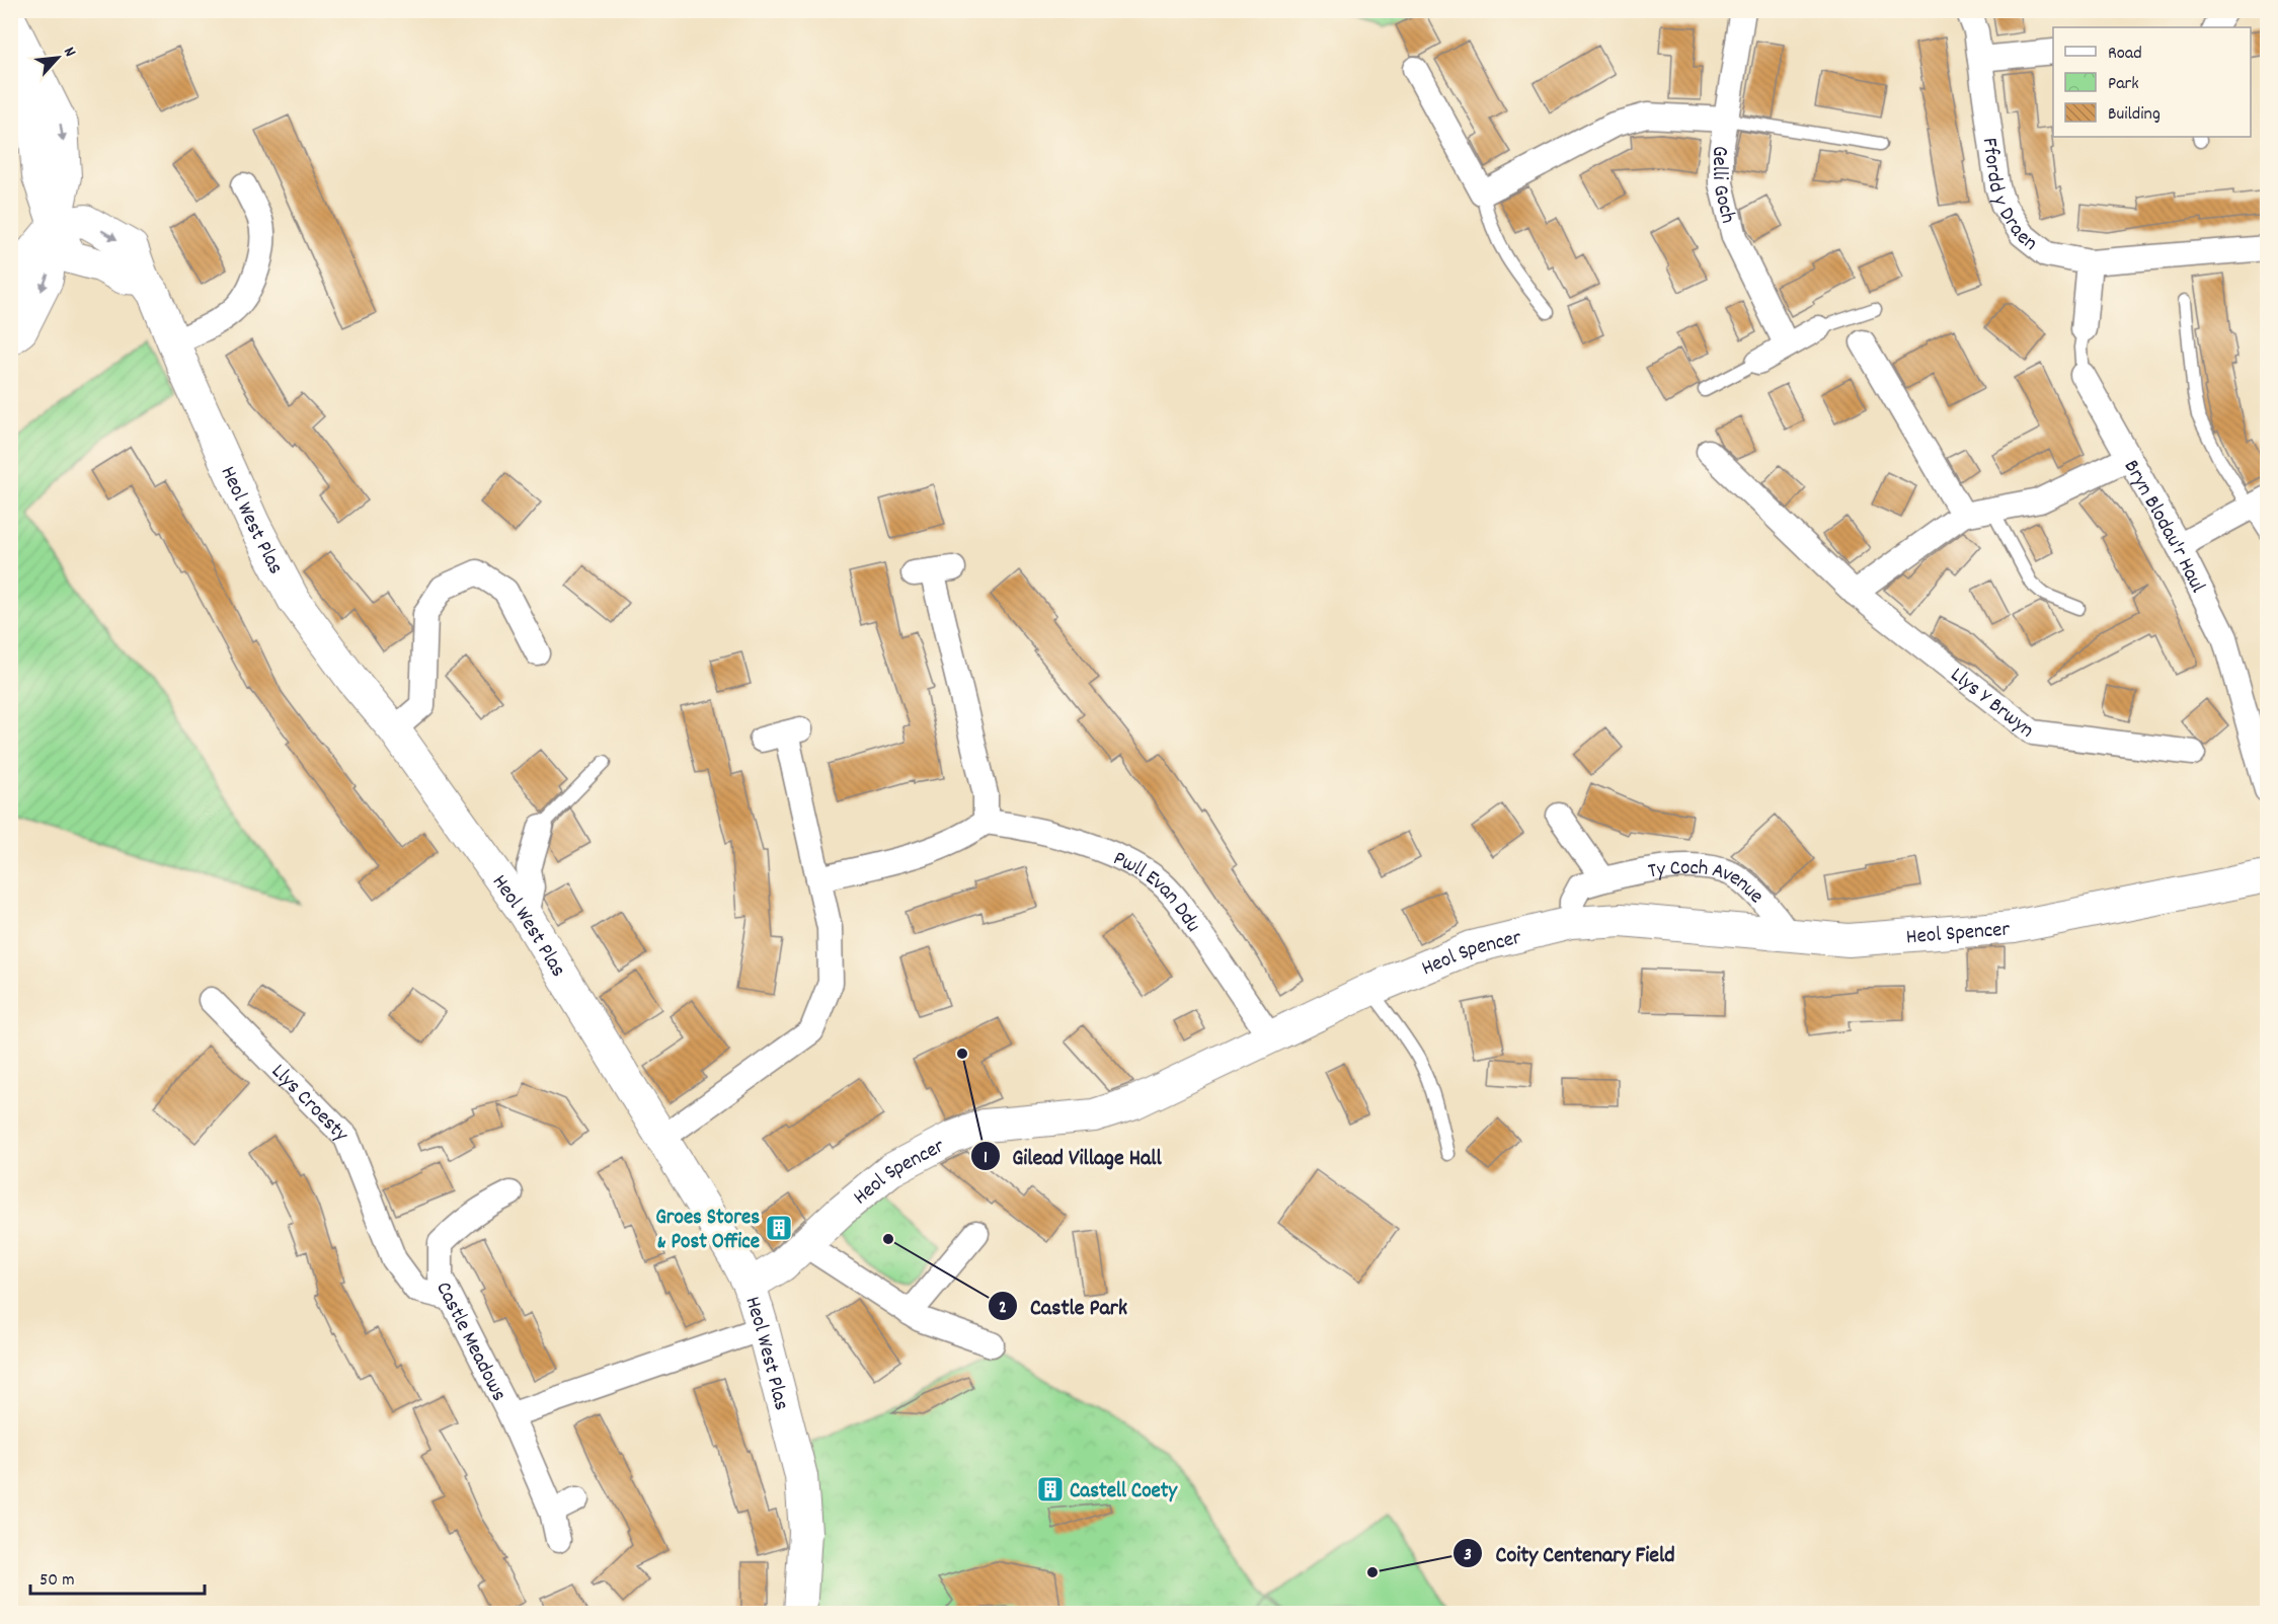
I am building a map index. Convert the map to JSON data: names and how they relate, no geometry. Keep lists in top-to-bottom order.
{
  "streets": {
    "street": [
      "Gelli Goch",
      "Ffordd y Draen",
      "Heol West Plas",
      "Bryn Blodau'r Haul",
      "Llys Y Brwyn",
      "Ty Coch Avenue",
      "Pwll Evan Ddu",
      "Heol Spencer",
      "Llys Croesty",
      "Castle Meadows"
    ]
  },
  "crossings": [
    ["Ffordd y Draen", "Bryn Blodau'r Haul"],
    ["Heol West Plas", "Heol Spencer"],
    ["Heol West Plas", "Castle Meadows"],
    ["Ty Coch Avenue", "Heol Spencer"],
    ["Pwll Evan Ddu", "Heol Spencer"],
    ["Llys Croesty", "Castle Meadows"]
  ],
  "places": {
    "other": ["Gilead Village Hall", "Castle Park", "Coity Centenary Field"],
    "building": ["Groes Stores & Post Office", "Castell Coety"]
  },
  "legend": ["Road", "Park", "Building"],
  "scale_bar": "50 m",
  "north": "top right"
}
